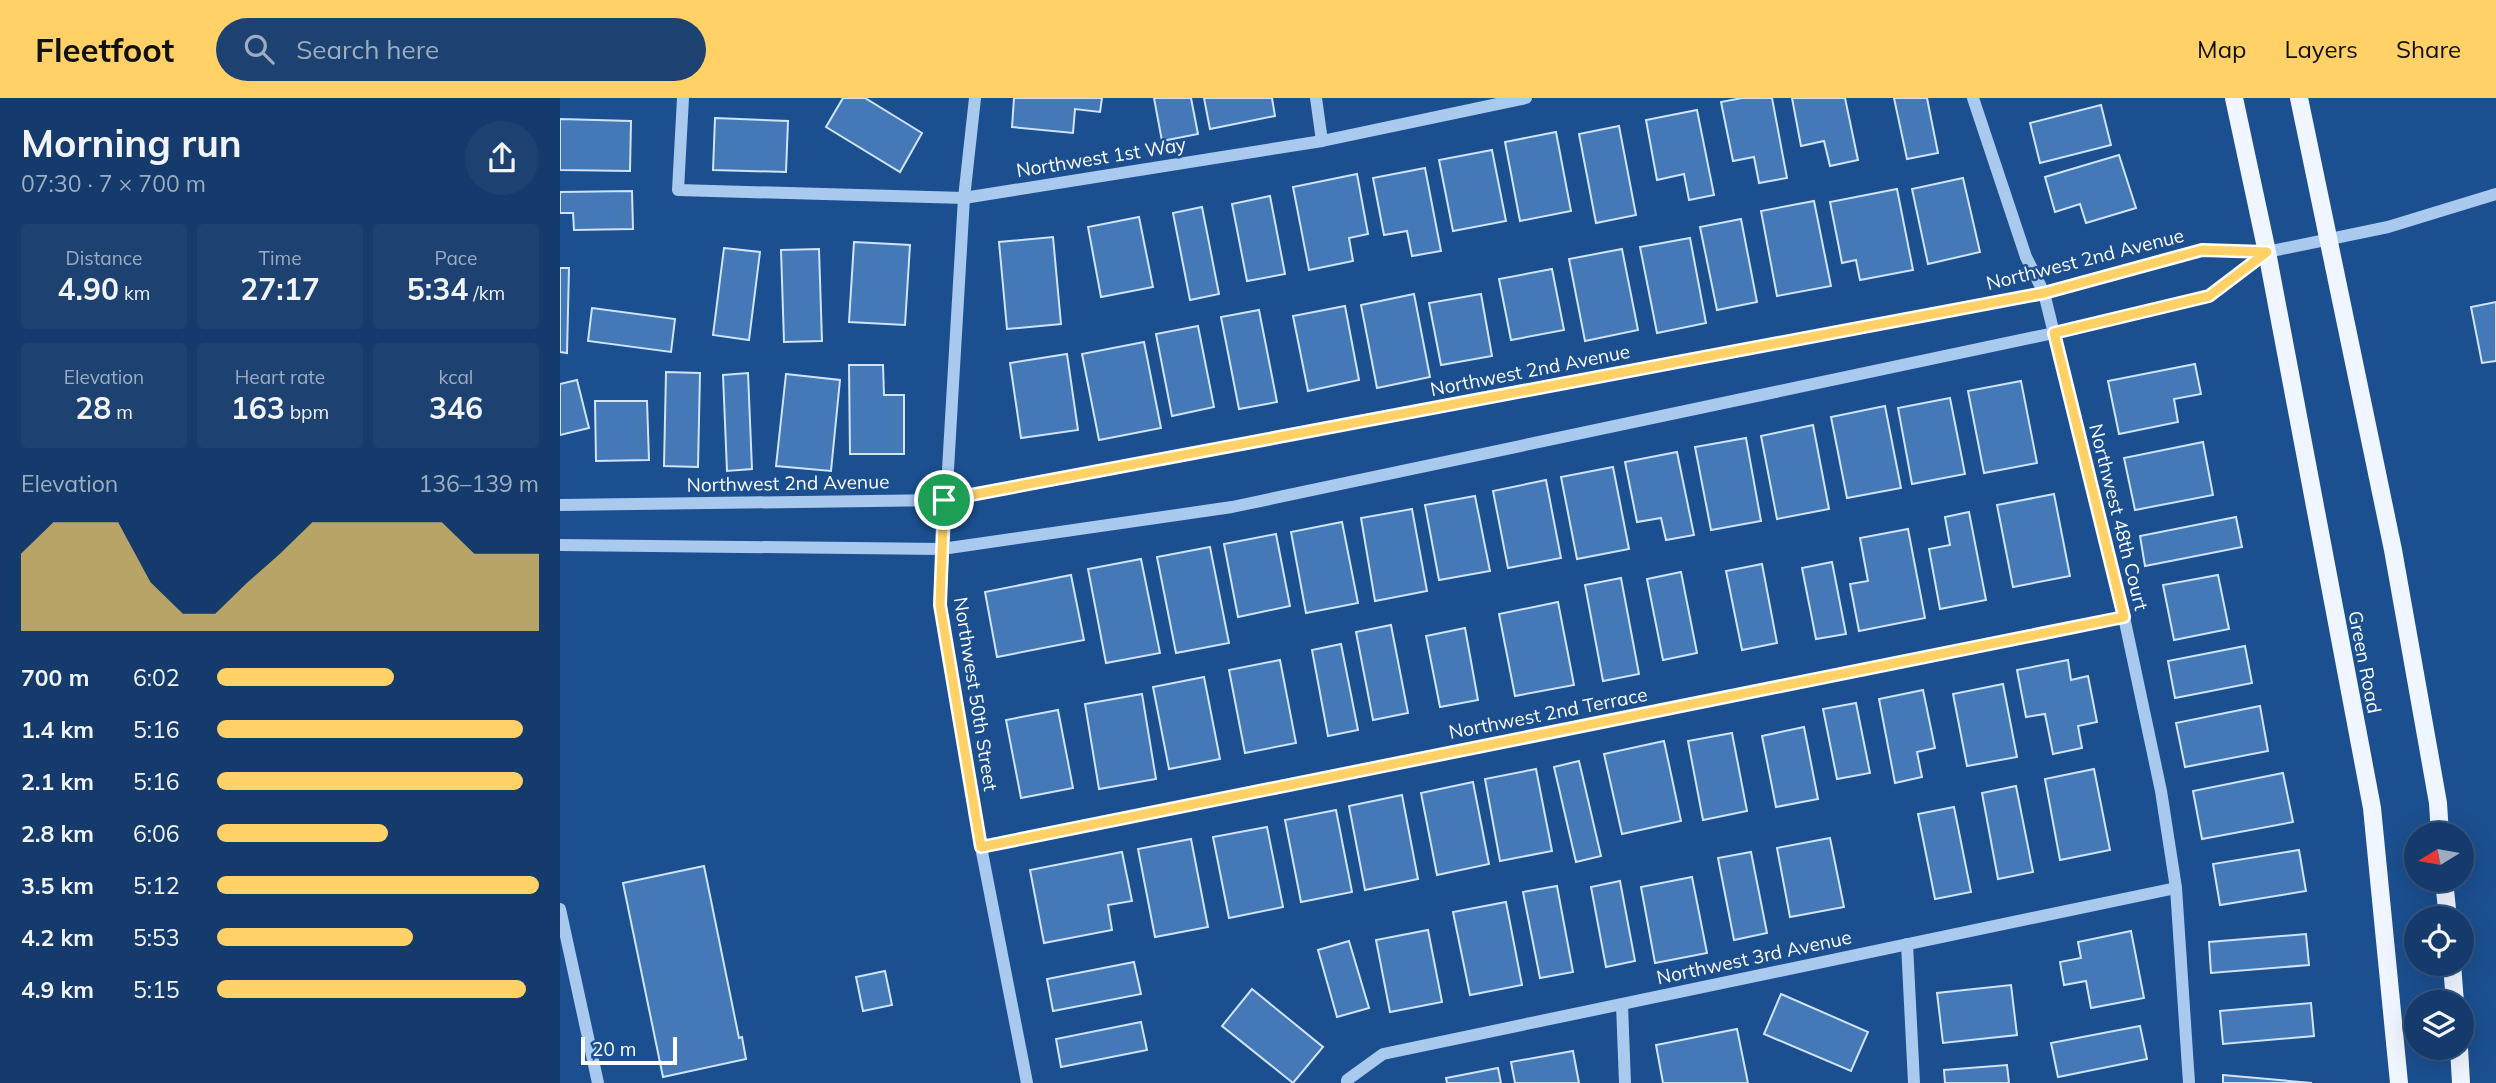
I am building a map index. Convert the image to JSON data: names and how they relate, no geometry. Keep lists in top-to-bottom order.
{
  "streets": {
    "main road": ["Green Road"],
    "street": [
      "Northwest 1st Way",
      "Northwest 2nd Avenue",
      "Northwest 48th Court",
      "Northwest 50th Street",
      "Northwest 2nd Terrace",
      "Northwest 3rd Avenue"
    ]
  },
  "crossings": [
    ["Northwest 1st Way", "Northwest 50th Street"],
    ["Northwest 2nd Avenue", "Northwest 48th Court"],
    ["Northwest 2nd Avenue", "Green Road"],
    ["Northwest 2nd Avenue", "Northwest 50th Street"],
    ["Northwest 48th Court", "Northwest 2nd Terrace"],
    ["Northwest 48th Court", "Northwest 3rd Avenue"],
    ["Northwest 50th Street", "Northwest 2nd Terrace"]
  ],
  "scale_bar": "20 m",
  "north": "left",
  "page": {
    "header": "Fleetfoot",
    "search": "Search here",
    "nav": ["Map", "Layers", "Share"],
    "heading": ["Morning run", "07:30 · 7 × 700 m"],
    "stats": [
      ["Distance", "4.90 km"],
      ["Time", "27:17"],
      ["Pace", "5:34 /km"],
      ["Elevation", "28 m"],
      ["Heart rate", "163 bpm"],
      ["kcal", "346"]
    ],
    "chart": ["Elevation", "136–139 m"],
    "list": [
      {
        "name": "700 m",
        "note": "6:02"
      },
      {
        "name": "1.4 km",
        "note": "5:16"
      },
      {
        "name": "2.1 km",
        "note": "5:16"
      },
      {
        "name": "2.8 km",
        "note": "6:06"
      },
      {
        "name": "3.5 km",
        "note": "5:12"
      },
      {
        "name": "4.2 km",
        "note": "5:53"
      },
      {
        "name": "4.9 km",
        "note": "5:15"
      }
    ],
    "scale": "20 m"
  }
}
